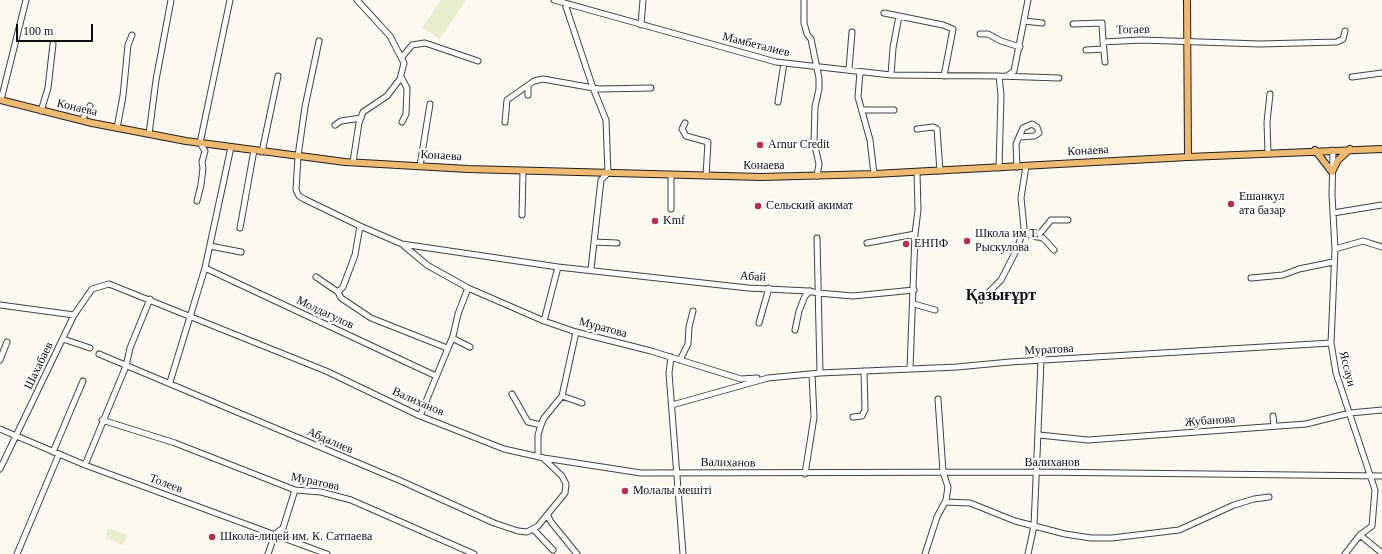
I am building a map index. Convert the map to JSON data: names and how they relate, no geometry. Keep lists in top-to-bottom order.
{
  "streets": {
    "main road": ["Конаева"],
    "street": [
      "Тогаев",
      "Мамбеталиев",
      "Абай",
      "Молдагулов",
      "Муратова",
      "Шахабаев",
      "Яссауи",
      "Валиханов",
      "Жубанова",
      "Абдалиев",
      "Толеев"
    ]
  },
  "crossings": [
    ["Конаева", "Яссауи"],
    ["Абай", "Муратова"],
    ["Муратова", "Яссауи"],
    ["Шахабаев", "Валиханов"],
    ["Шахабаев", "Толеев"],
    ["Яссауи", "Валиханов"],
    ["Яссауи", "Жубанова"]
  ],
  "districts": ["Қазығұрт"],
  "places": [
    "Arnur Credit",
    "Ешанкул ата базар",
    "Сельский акимат",
    "Kmf",
    "Школа им Т. Рыскулова",
    "ЕНПФ",
    "Молалы мешіті",
    "Школа-лицей им. К. Сатпаева"
  ],
  "scale_bar": "100 m"
}
